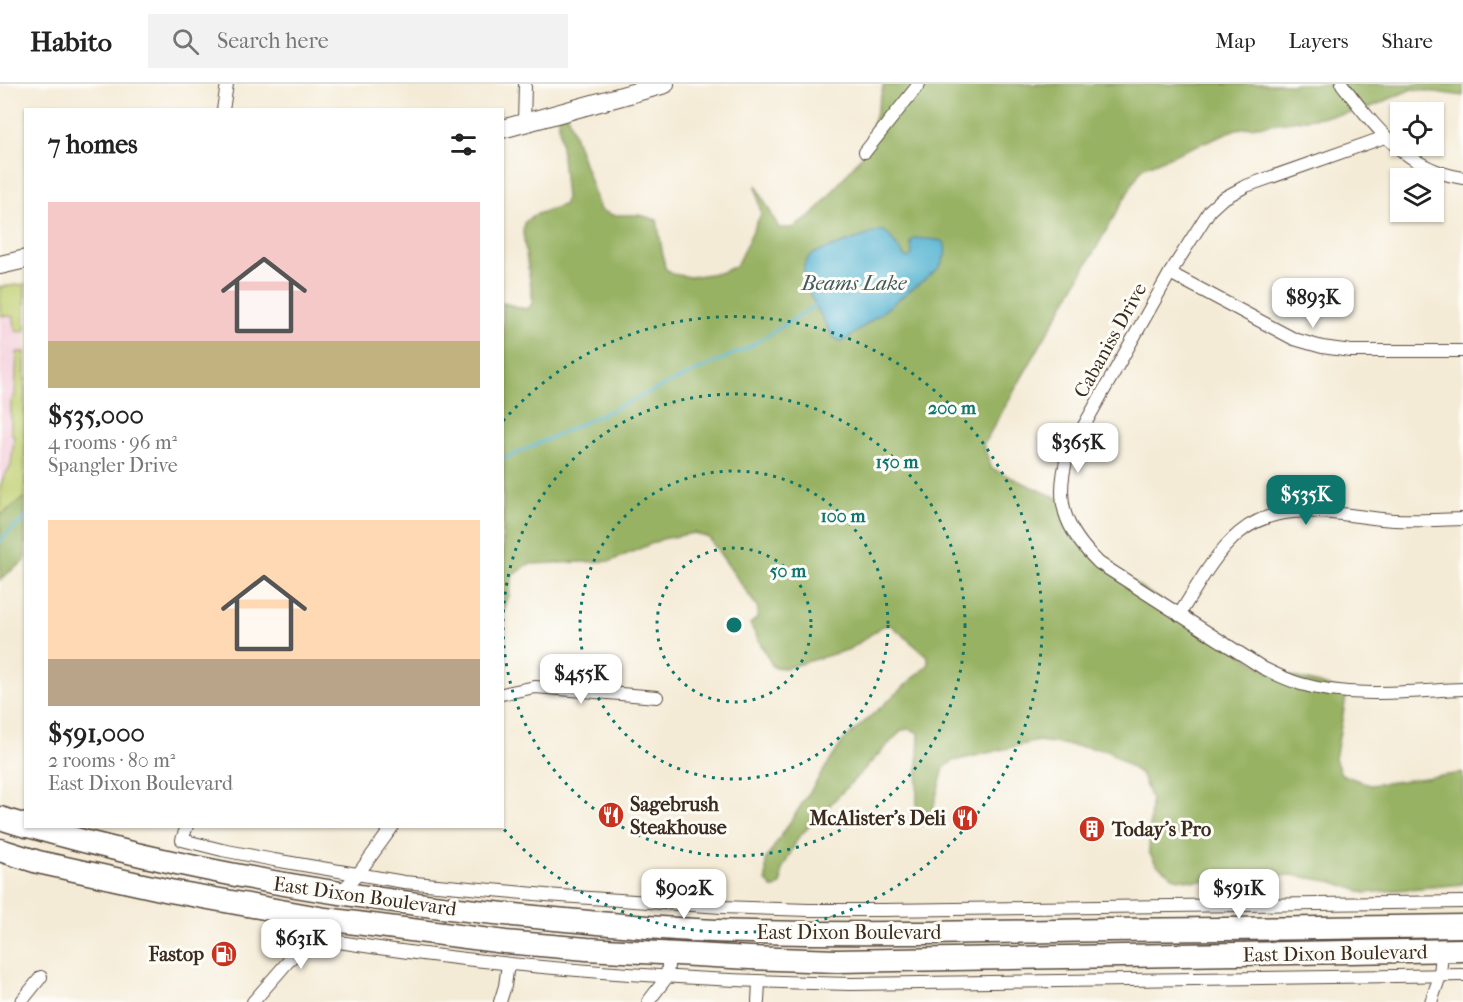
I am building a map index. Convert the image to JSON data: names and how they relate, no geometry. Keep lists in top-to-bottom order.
{
  "streets": {
    "highway": ["East Dixon Boulevard"],
    "street": ["Cabaniss Drive"]
  },
  "water": ["Beams Lake"],
  "places": {
    "restaurant": ["Sagebrush Steakhouse", "McAlister's Deli"],
    "building": ["Today's Pro"],
    "fuel station": ["Fastop"]
  },
  "page": {
    "header": "Habito",
    "search": "Search here",
    "nav": ["Map", "Layers", "Share"],
    "heading": "7 homes",
    "list": [
      {
        "name": "$535,000",
        "note": "4 rooms · 96 m² · Spangler Drive"
      },
      {
        "name": "$591,000",
        "note": "2 rooms · 80 m² · East Dixon Boulevard"
      }
    ],
    "price": [
      "$893K",
      "$365K",
      "$535K",
      "$455K",
      "$902K",
      "$591K",
      "$631K"
    ]
  },
  "rings": [
    "200 m",
    "150 m",
    "100 m",
    "50 m"
  ]
}
